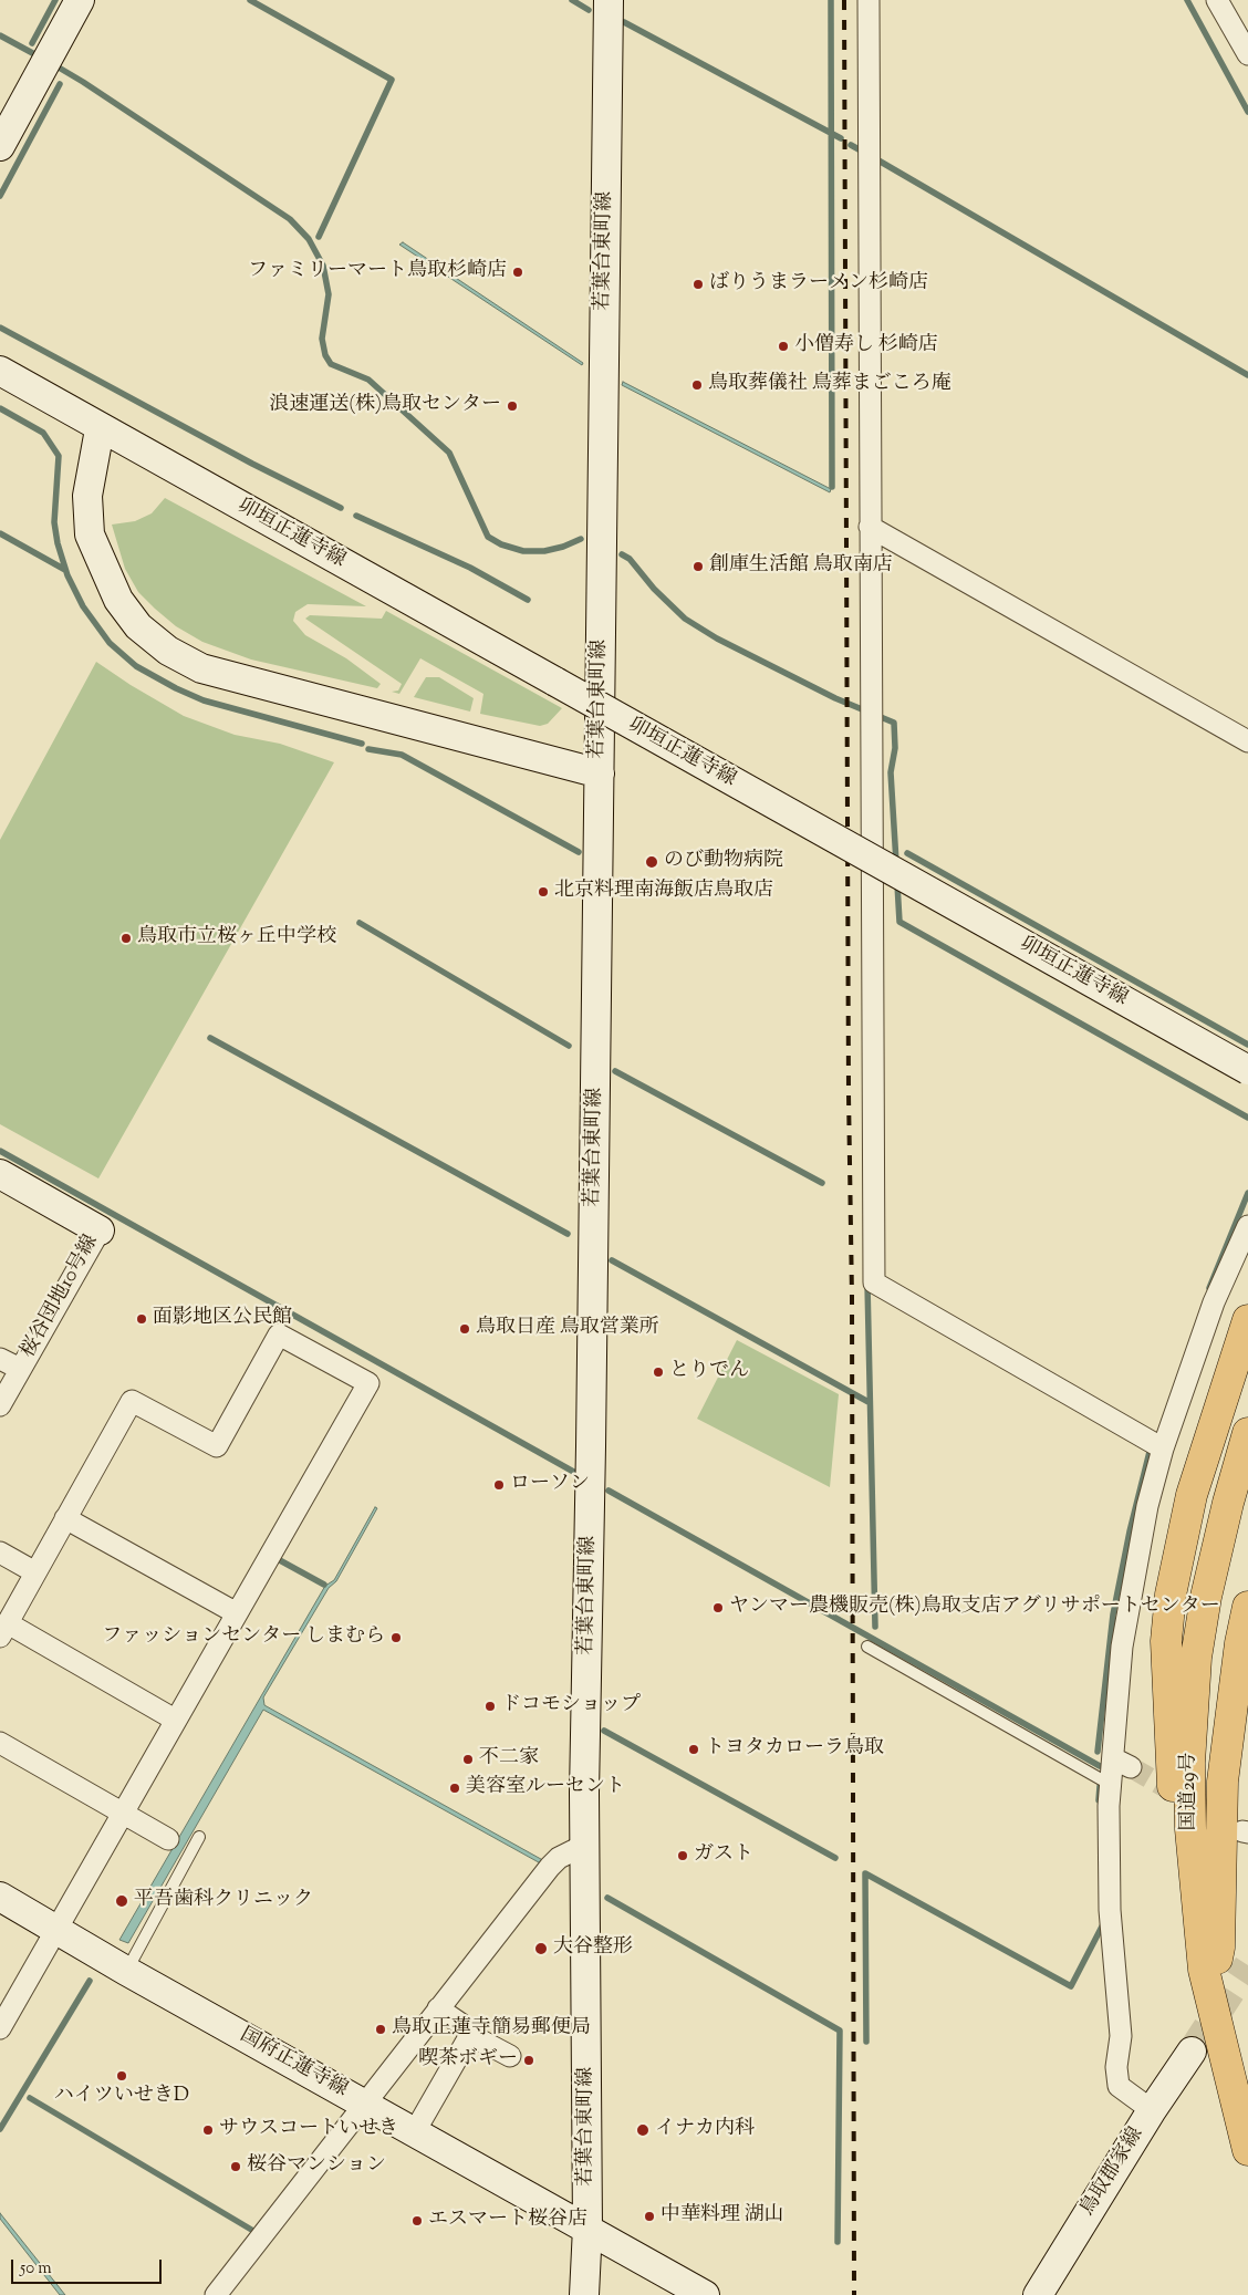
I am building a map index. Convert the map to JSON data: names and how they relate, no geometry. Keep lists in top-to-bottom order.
{
  "streets": {
    "highway": ["国道29号"],
    "main road": [
      "若葉台東町線",
      "卯垣正蓮寺線",
      "桜谷団地10号線",
      "国府正蓮寺線",
      "鳥取郡家線"
    ]
  },
  "crossings": [
    ["若葉台東町線", "国府正蓮寺線"]
  ],
  "places": [
    "ファミリーマート鳥取杉崎店",
    "ばりうまラーメン杉崎店",
    "小僧寿し 杉崎店",
    "鳥取葬儀社 鳥葬まごころ庵",
    "浪速運送(株)鳥取センター",
    "創庫生活館 鳥取南店",
    "のび動物病院",
    "北京料理南海飯店鳥取店",
    "鳥取市立桜ヶ丘中学校",
    "面影地区公民館",
    "鳥取日産 鳥取営業所",
    "とりでん",
    "ローソン",
    "ヤンマー農機販売(株)鳥取支店アグリサポートセンター",
    "ファッションセンター しまむら",
    "ドコモショップ",
    "トヨタカローラ鳥取",
    "不二家",
    "美容室ルーセント",
    "ガスト",
    "平吾歯科クリニック",
    "大谷整形",
    "鳥取正蓮寺簡易郵便局",
    "喫茶ボギー",
    "ハイツいせきD",
    "サウスコートいせき",
    "イナカ内科",
    "桜谷マンション",
    "中華料理 湖山",
    "エスマート桜谷店"
  ],
  "scale_bar": "50 m"
}
